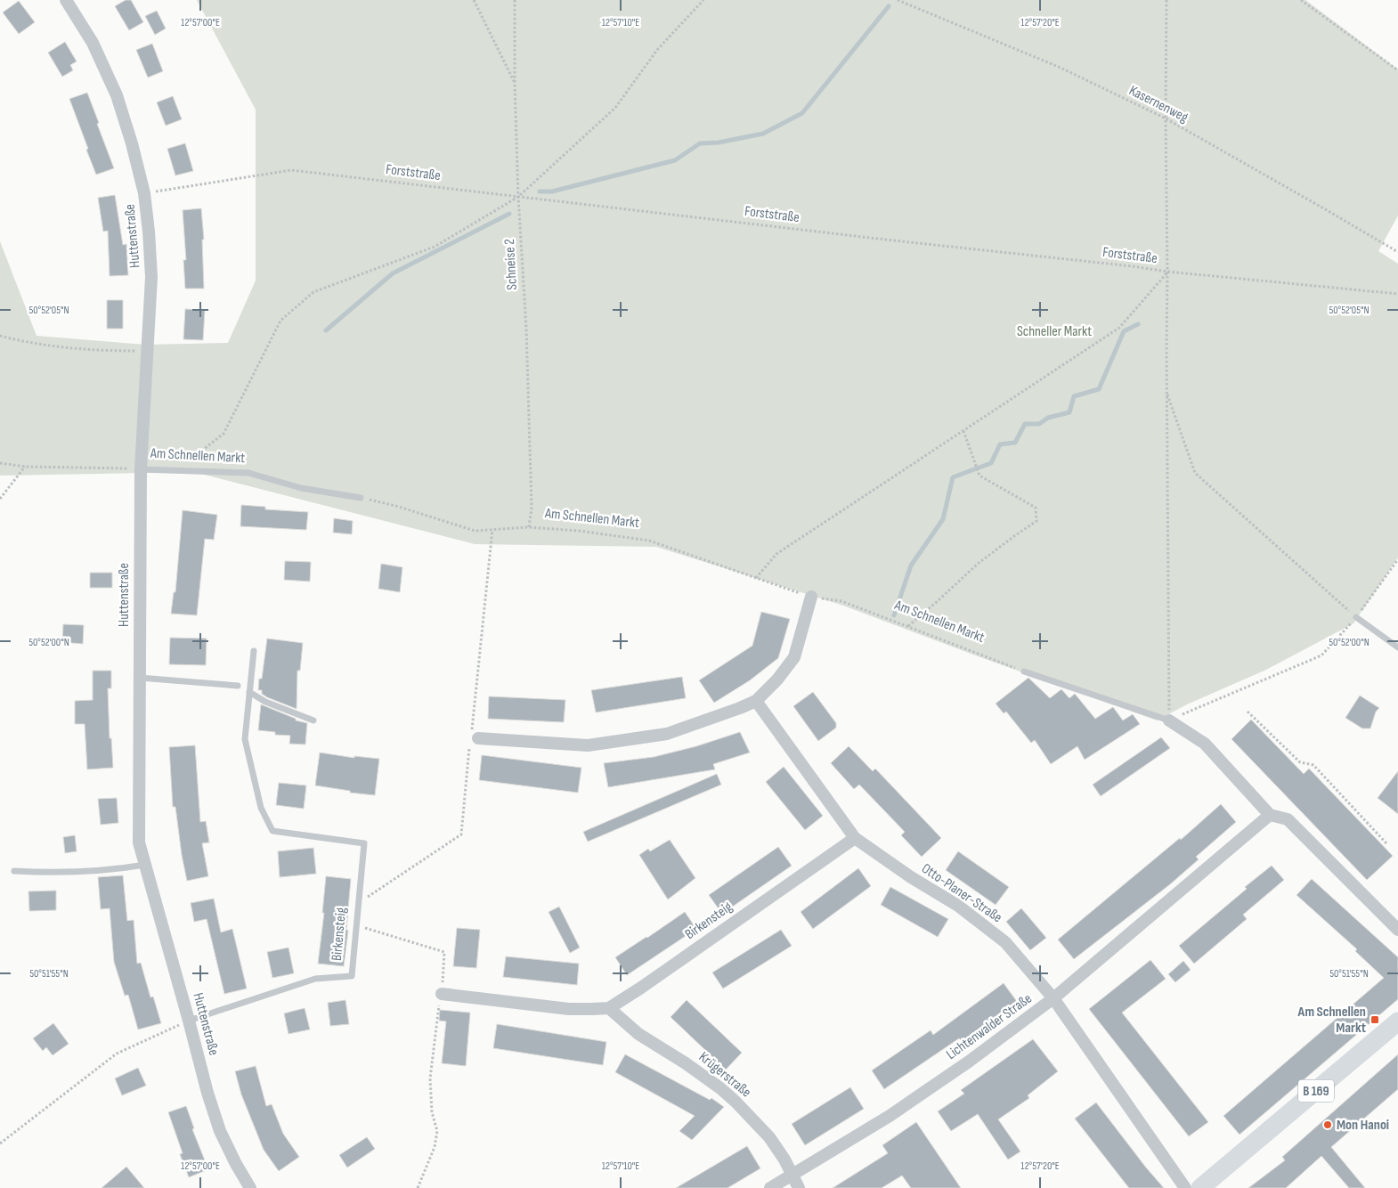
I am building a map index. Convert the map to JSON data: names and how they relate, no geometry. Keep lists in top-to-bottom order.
{
  "streets": {
    "main road": ["B 169"],
    "street": [
      "Huttenstraße",
      "Otto-Planer-Straße",
      "Birkensteig",
      "Lichtenwalder Straße",
      "Krügerstraße"
    ],
    "lane": ["Am Schnellen Markt"],
    "path": ["Kasernenweg", "Forststraße", "Schneise 2"]
  },
  "crossings": [
    ["Forststraße", "Huttenstraße"],
    ["Forststraße", "Schneise 2"],
    ["Huttenstraße", "Am Schnellen Markt"],
    ["Huttenstraße", "Birkensteig"],
    ["Schneise 2", "Am Schnellen Markt"],
    ["Otto-Planer-Straße", "Birkensteig"],
    ["Otto-Planer-Straße", "Lichtenwalder Straße"],
    ["Birkensteig", "Krügerstraße"],
    ["Lichtenwalder Straße", "Krügerstraße"]
  ],
  "parks": ["Schneller Markt"],
  "places": {
    "transit": ["Am Schnellen Markt"],
    "other": ["Mon Hanoi"]
  },
  "coordinates": [
    "12°57'00\"E",
    "12°57'10\"E",
    "12°57'20\"E",
    "50°52'05\"N",
    "50°52'00\"N",
    "50°51'55\"N"
  ]
}
